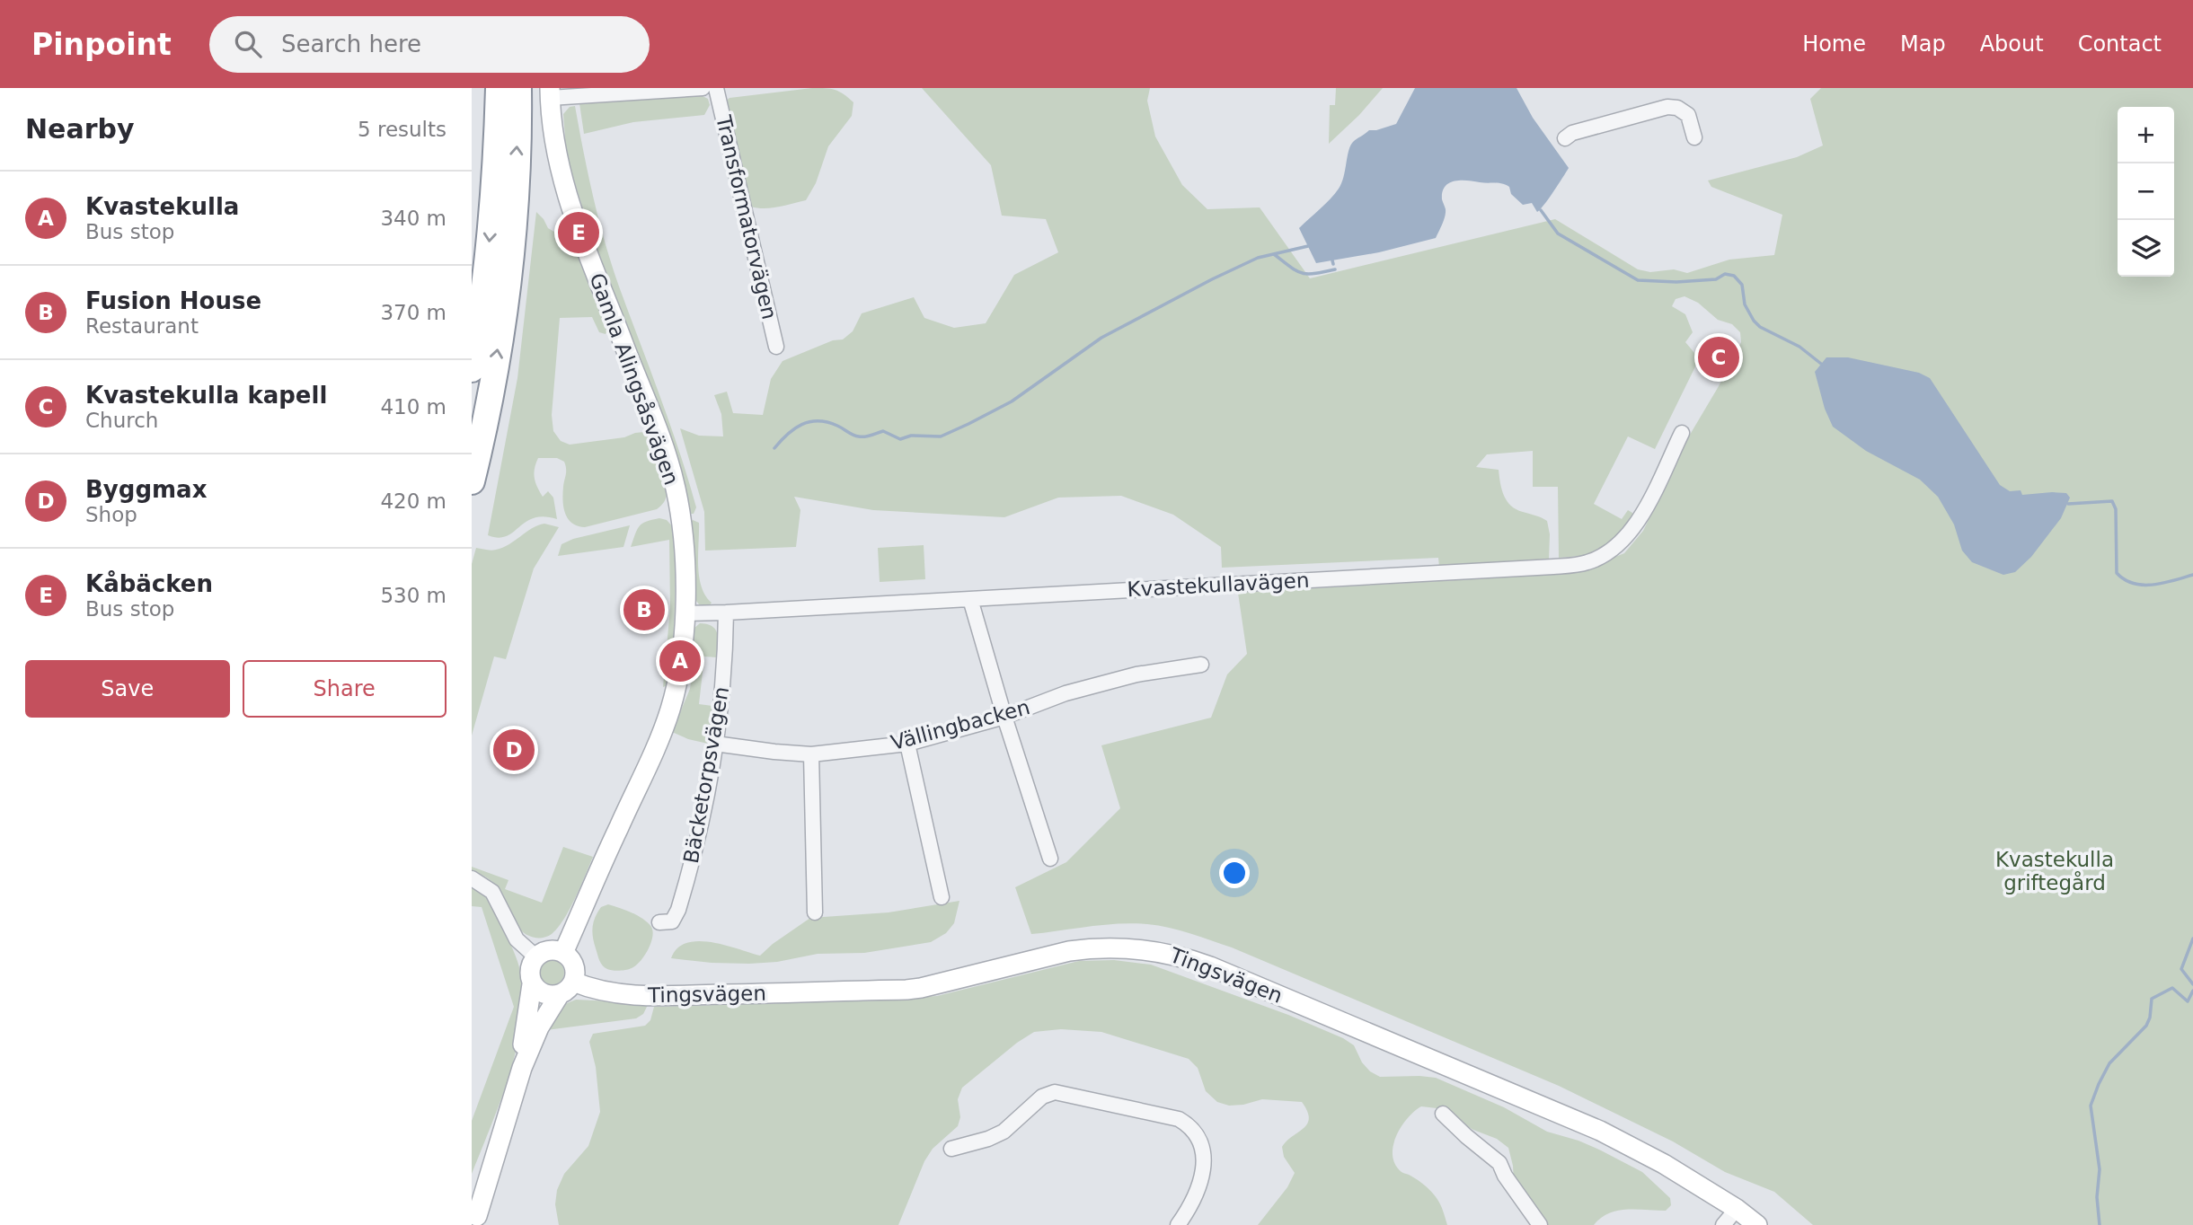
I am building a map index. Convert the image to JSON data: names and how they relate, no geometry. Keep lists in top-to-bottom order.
{
  "streets": {
    "street": [
      "Transformatorvägen",
      "Gamla Alingsåsvägen",
      "Kvastekullavägen",
      "Vällingbacken",
      "Bäcketorpsvägen",
      "Tingsvägen"
    ]
  },
  "crossings": [
    ["Gamla Alingsåsvägen", "Kvastekullavägen"],
    ["Gamla Alingsåsvägen", "Tingsvägen"],
    ["Kvastekullavägen", "Bäcketorpsvägen"],
    ["Vällingbacken", "Bäcketorpsvägen"]
  ],
  "parks": ["Kvastekulla griftegård"],
  "page": {
    "header": "Pinpoint",
    "search": "Search here",
    "nav": [
      "Home",
      "Map",
      "About",
      "Contact"
    ],
    "heading": ["Nearby", "5 results"],
    "map_buttons": ["+", "−"],
    "list": [
      {
        "mark": "A",
        "name": "Kvastekulla",
        "note": "Bus stop",
        "value": "340 m"
      },
      {
        "mark": "B",
        "name": "Fusion House",
        "note": "Restaurant",
        "value": "370 m"
      },
      {
        "mark": "C",
        "name": "Kvastekulla kapell",
        "note": "Church",
        "value": "410 m"
      },
      {
        "mark": "D",
        "name": "Byggmax",
        "note": "Shop",
        "value": "420 m"
      },
      {
        "mark": "E",
        "name": "Kåbäcken",
        "note": "Bus stop",
        "value": "530 m"
      }
    ],
    "pins": [
      "E",
      "C",
      "B",
      "A",
      "D"
    ],
    "buttons": ["Save", "Share"]
  }
}
